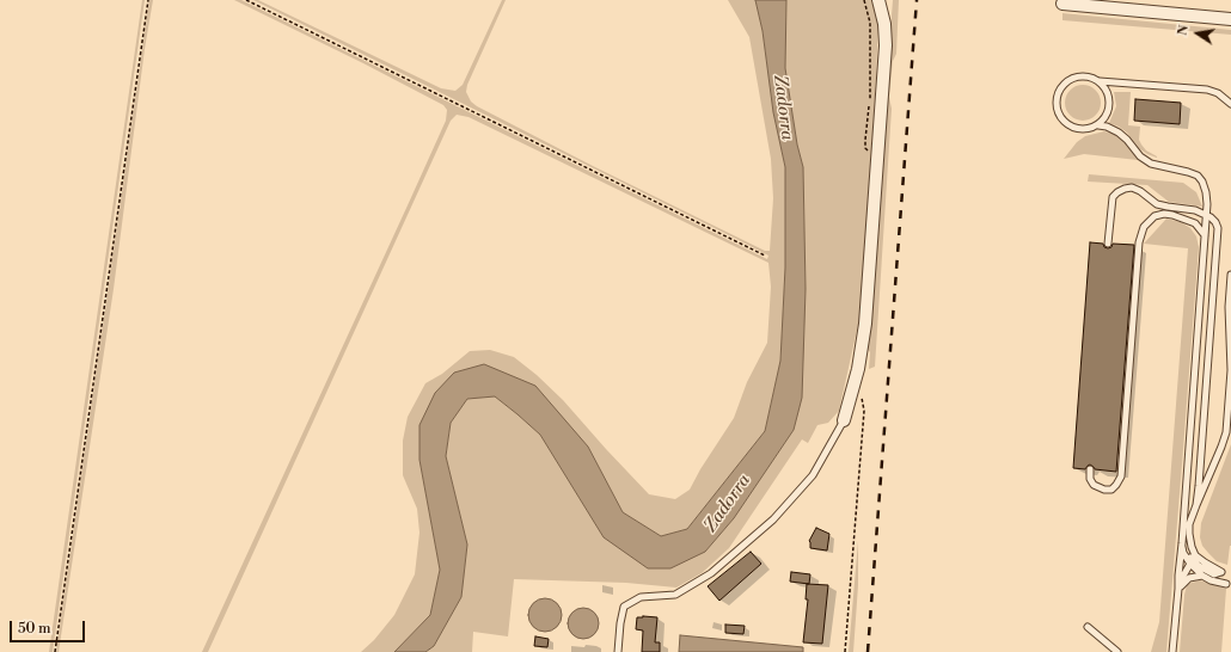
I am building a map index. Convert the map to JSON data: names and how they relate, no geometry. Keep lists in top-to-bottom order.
{
  "water": ["Zadorra"],
  "scale_bar": "50 m",
  "north": "left"
}
